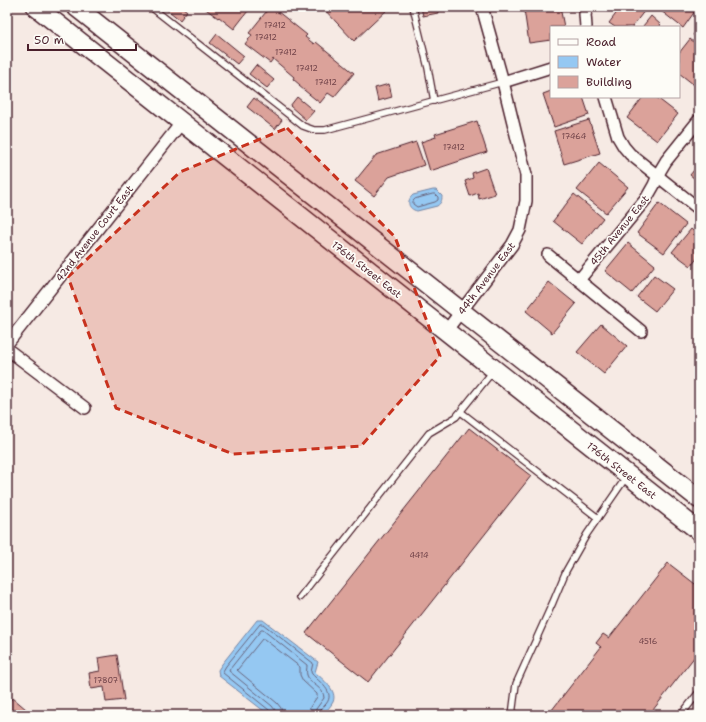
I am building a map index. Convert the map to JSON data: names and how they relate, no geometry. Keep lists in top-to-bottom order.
{
  "streets": {
    "main road": ["176th Street East"],
    "street": ["45th Avenue East", "42nd Avenue Court East", "44th Avenue East"]
  },
  "crossings": [
    ["42nd Avenue Court East", "176th Street East"],
    ["176th Street East", "44th Avenue East"]
  ],
  "house_numbers": [
    "17412",
    "17412",
    "17412",
    "17412",
    "17412",
    "17464",
    "17412",
    "4414",
    "4516",
    "17807"
  ],
  "legend": ["Road", "Water", "Building"],
  "scale_bar": "50 m"
}
